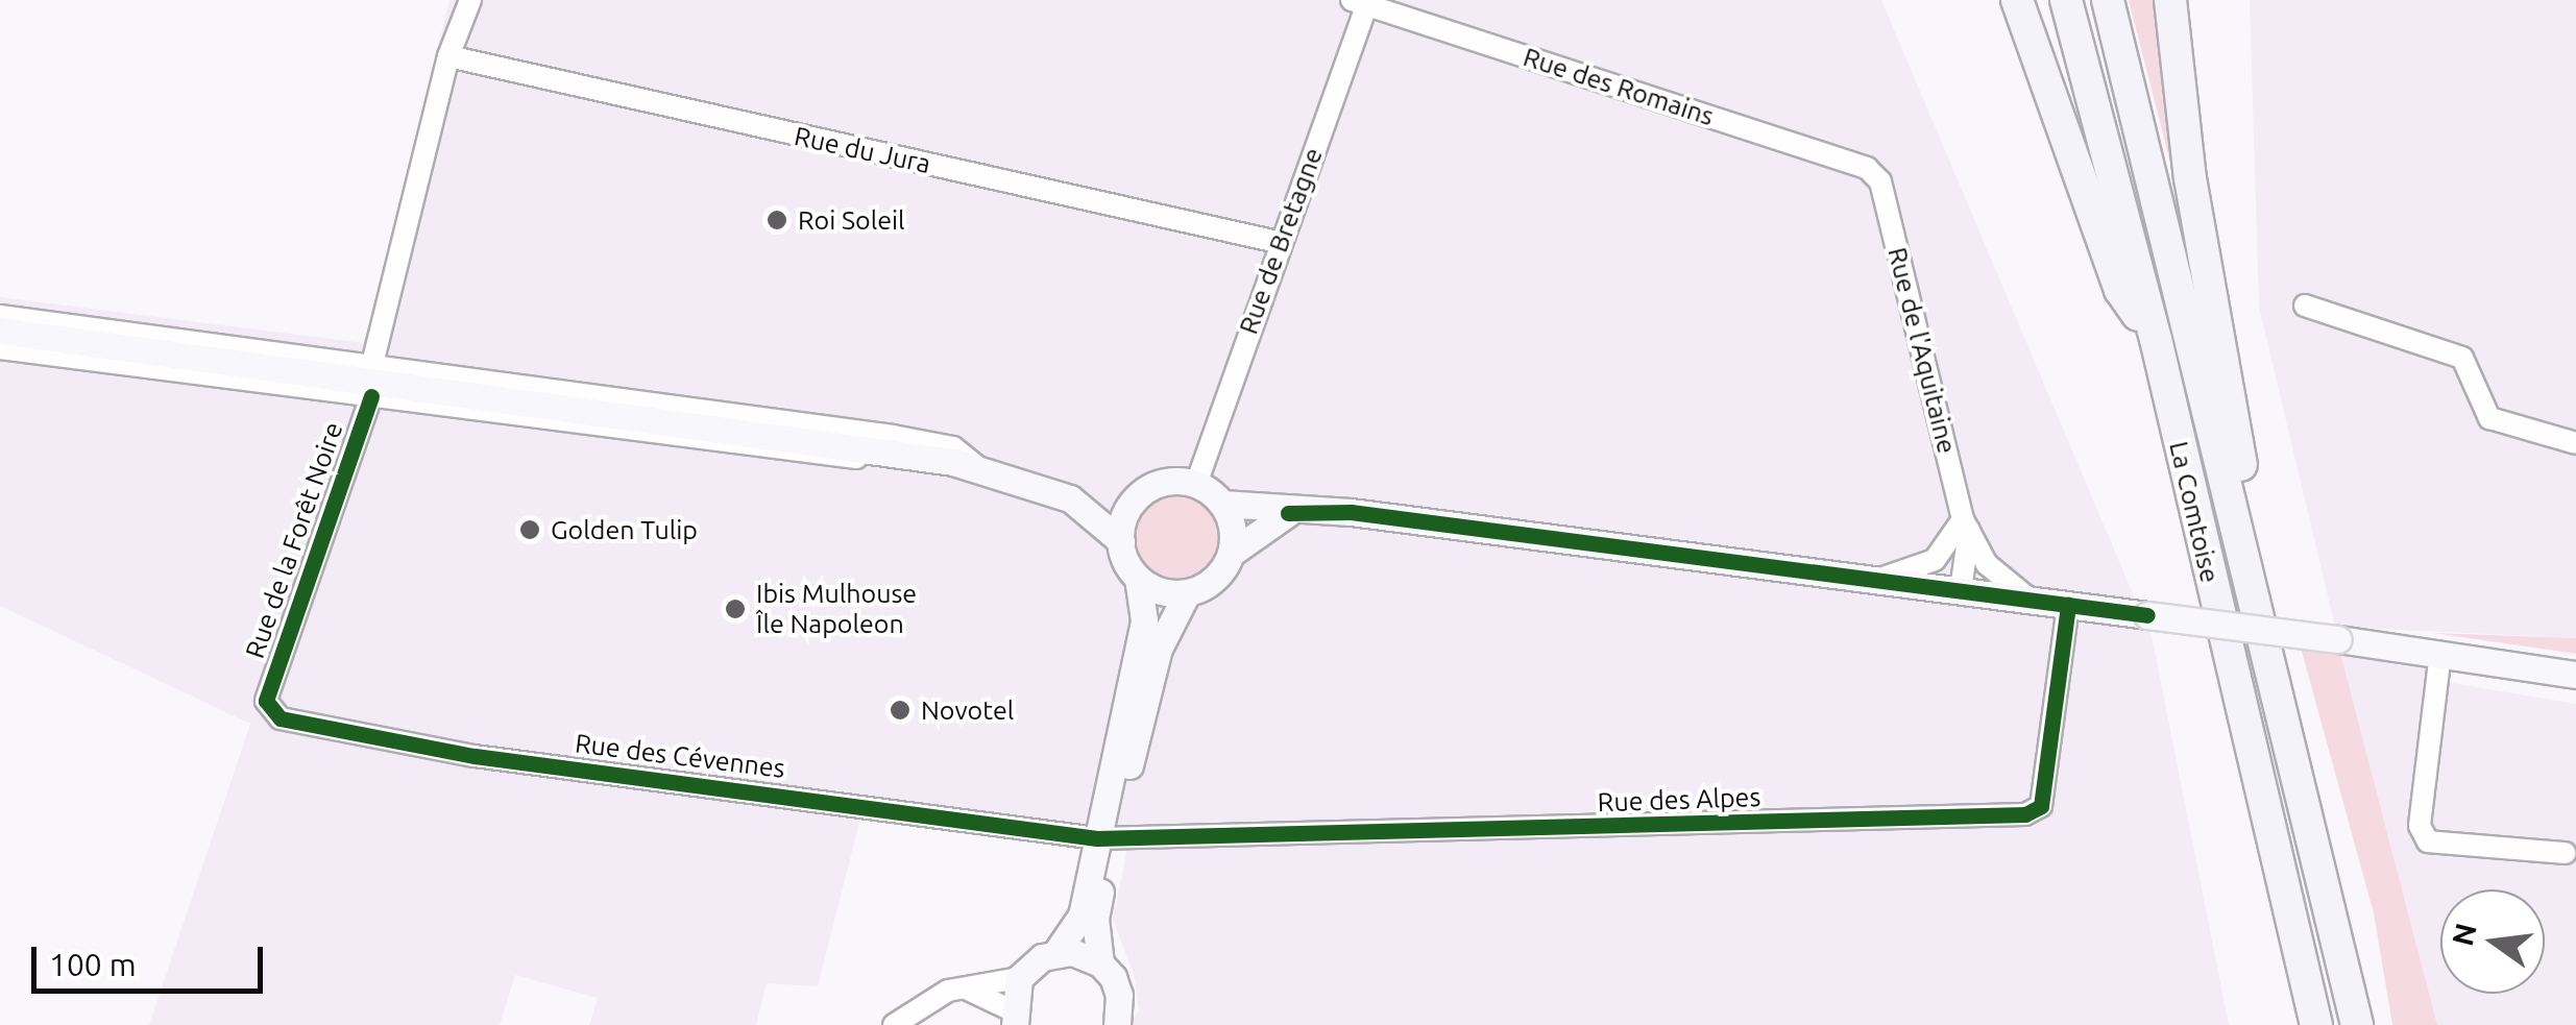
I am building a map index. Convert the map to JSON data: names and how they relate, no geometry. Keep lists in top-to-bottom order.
{
  "streets": {
    "highway": ["La Comtoise"],
    "street": [
      "Rue des Romains",
      "Rue du Jura",
      "Rue de Bretagne",
      "Rue de l'Aquitaine",
      "Rue de la Forêt Noire",
      "Rue des Cévennes",
      "Rue des Alpes"
    ]
  },
  "crossings": [
    ["Rue des Romains", "Rue de Bretagne"],
    ["Rue des Romains", "Rue de l'Aquitaine"],
    ["Rue du Jura", "Rue de Bretagne"],
    ["Rue de la Forêt Noire", "Rue des Cévennes"],
    ["Rue des Cévennes", "Rue des Alpes"]
  ],
  "places": [
    "Roi Soleil",
    "Golden Tulip",
    "Ibis Mulhouse Île Napoleon",
    "Novotel"
  ],
  "scale_bar": "100 m",
  "north": "left"
}
